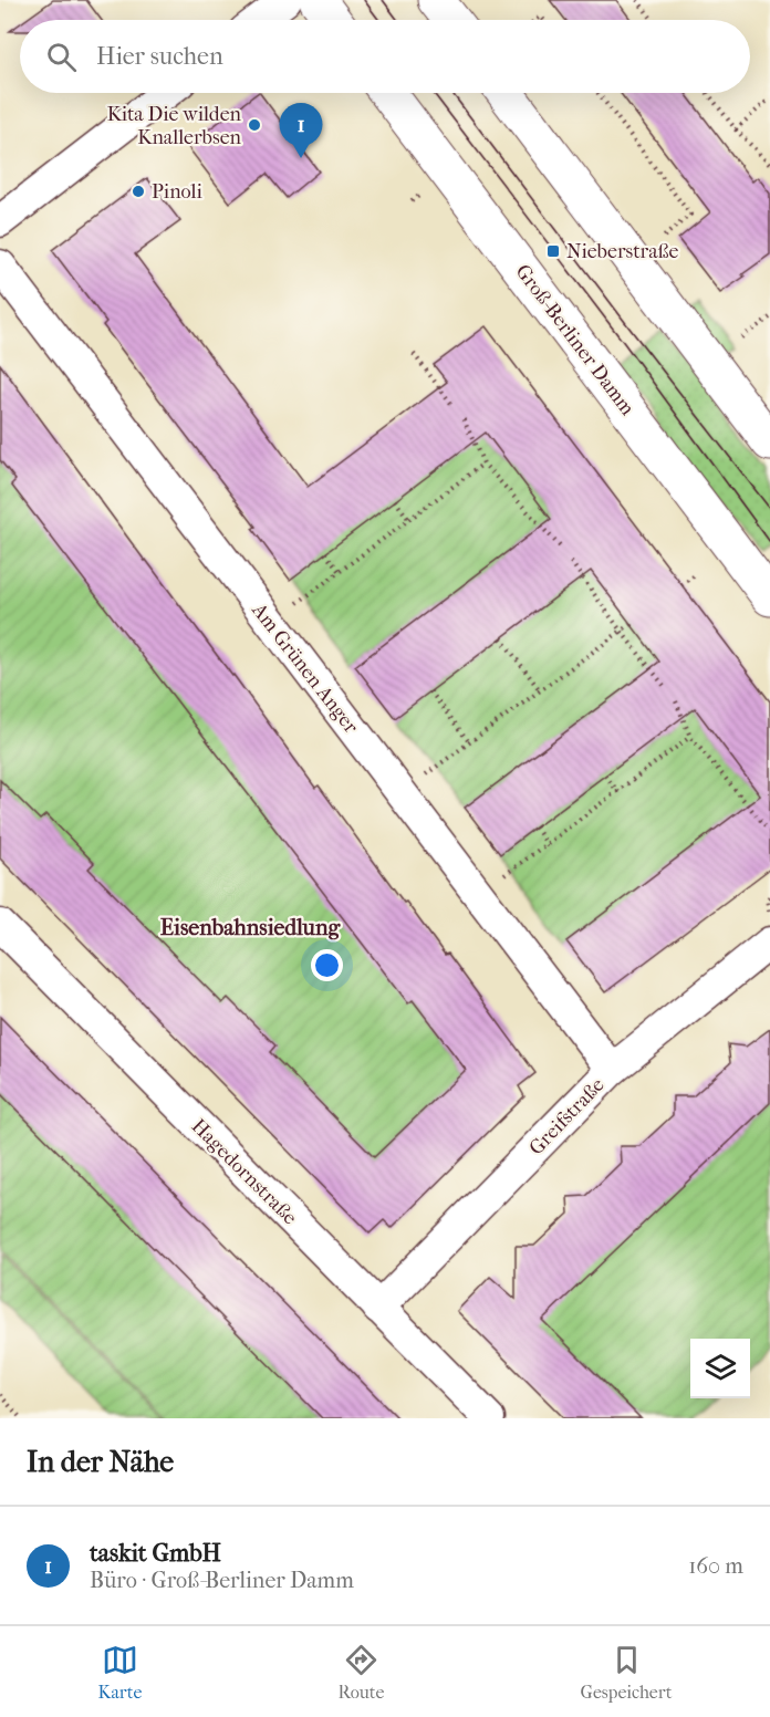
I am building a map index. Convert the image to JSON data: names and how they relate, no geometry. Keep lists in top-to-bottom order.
{
  "streets": {
    "main road": ["Groß-Berliner Damm"],
    "street": ["Am Grünen Anger", "Greifstraße", "Hagedornstraße"]
  },
  "crossings": [
    ["Am Grünen Anger", "Greifstraße"],
    ["Greifstraße", "Hagedornstraße"]
  ],
  "districts": ["Eisenbahnsiedlung"],
  "places": {
    "other": ["Kita Die wilden Knallerbsen", "Pinoli"],
    "transit": ["Nieberstraße"]
  },
  "page": {
    "search": "Hier suchen",
    "pins": "1",
    "heading": "In der Nähe",
    "list": [
      {
        "mark": "1",
        "name": "taskit GmbH",
        "note": "Büro · Groß-Berliner Damm",
        "value": "160 m"
      }
    ],
    "nav": ["Karte", "Route", "Gespeichert"]
  }
}
